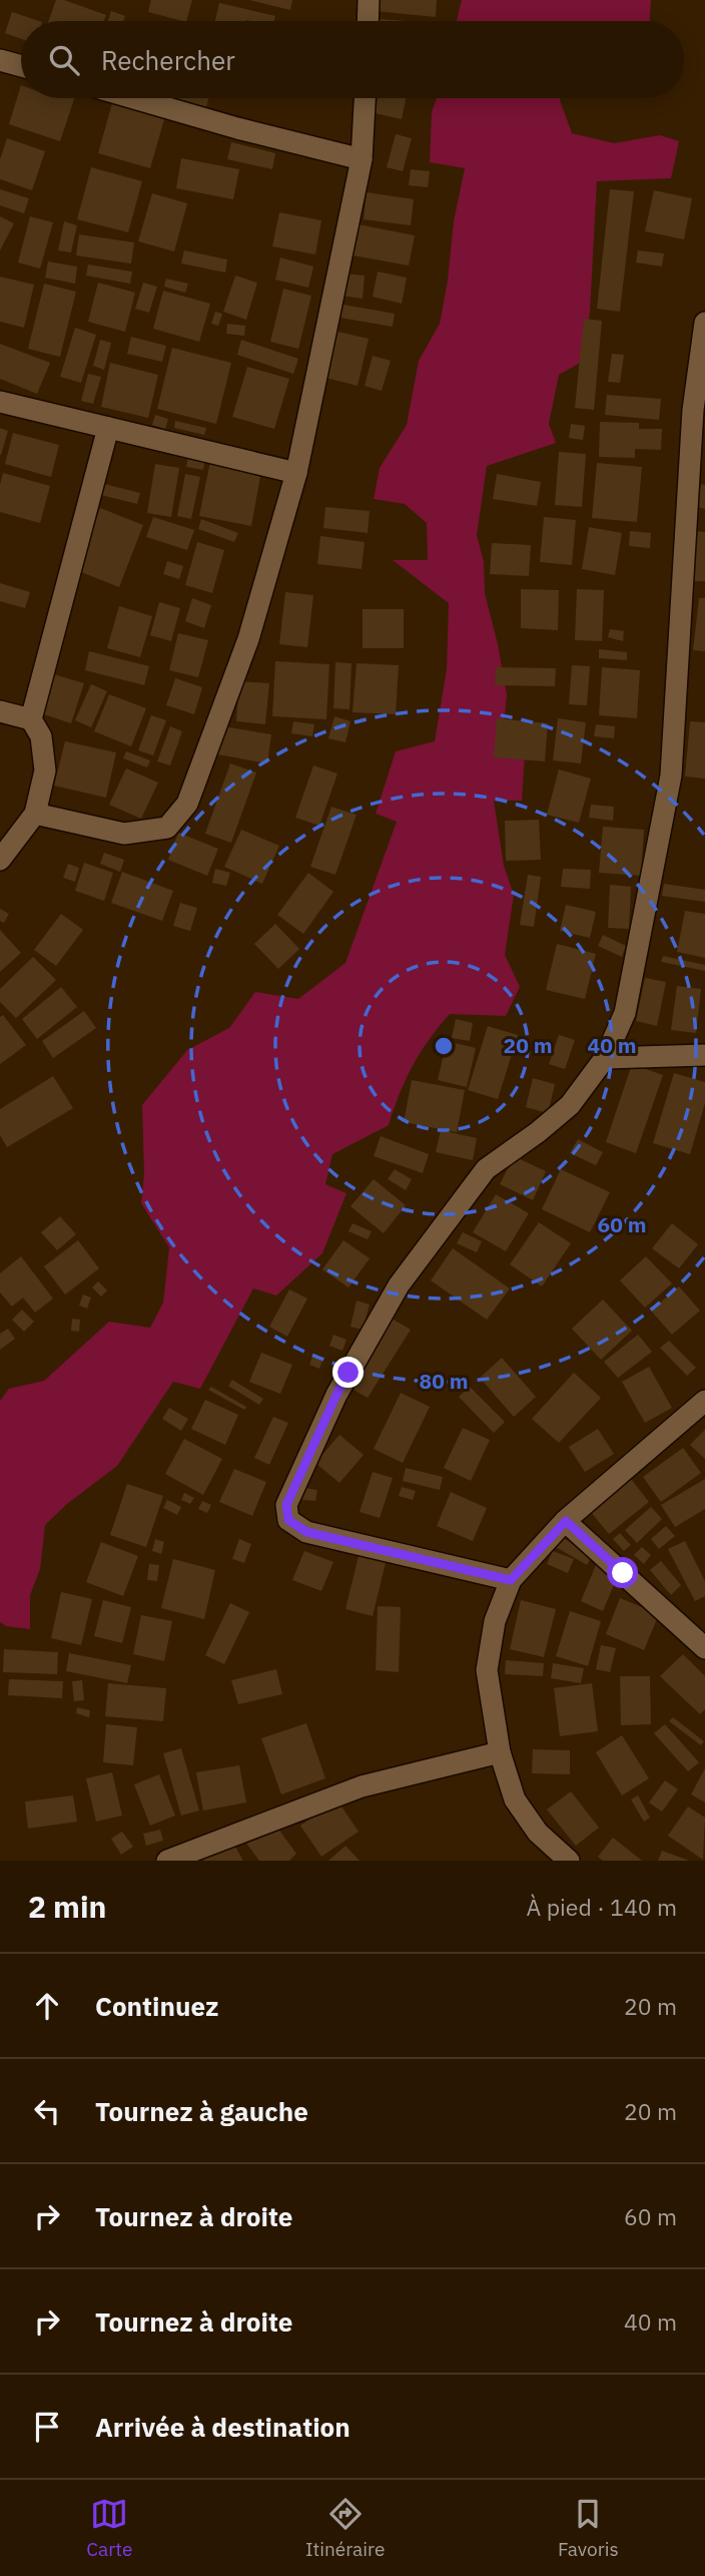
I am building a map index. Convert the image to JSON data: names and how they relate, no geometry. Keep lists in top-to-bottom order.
{
  "page": {
    "search": "Rechercher",
    "heading": ["2 min", "À pied · 140 m"],
    "list": [
      ["Continuez", "20 m"],
      ["Tournez à gauche", "20 m"],
      ["Tournez à droite", "60 m"],
      ["Tournez à droite", "40 m"],
      "Arrivée à destination"
    ],
    "nav": ["Carte", "Itinéraire", "Favoris"]
  },
  "rings": [
    "20 m",
    "40 m",
    "60 m",
    "80 m"
  ]
}
